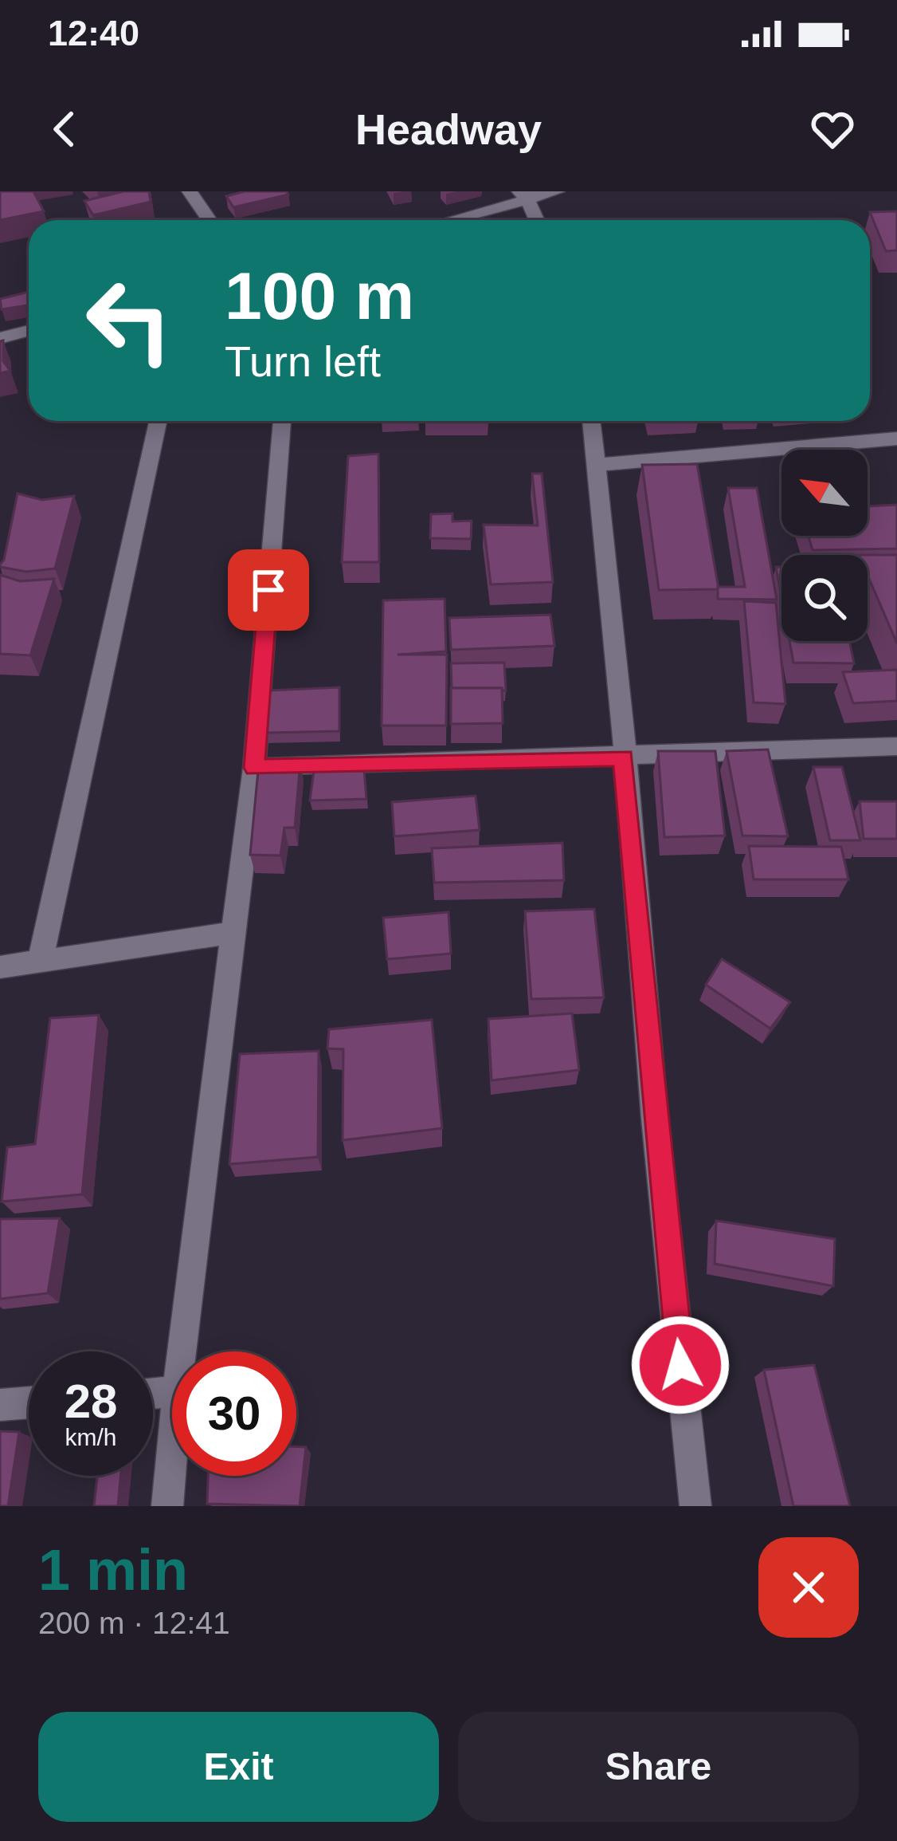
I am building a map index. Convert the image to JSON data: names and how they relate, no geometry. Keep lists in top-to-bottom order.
{
  "north": "top left",
  "page": {
    "status": "12:40",
    "header": "Headway",
    "turn": ["100 m", "Turn left"],
    "speed": "28 km/h",
    "limit": "30",
    "heading": ["1 min", "200 m · 12:41"],
    "buttons": ["Exit", "Share"]
  }
}
